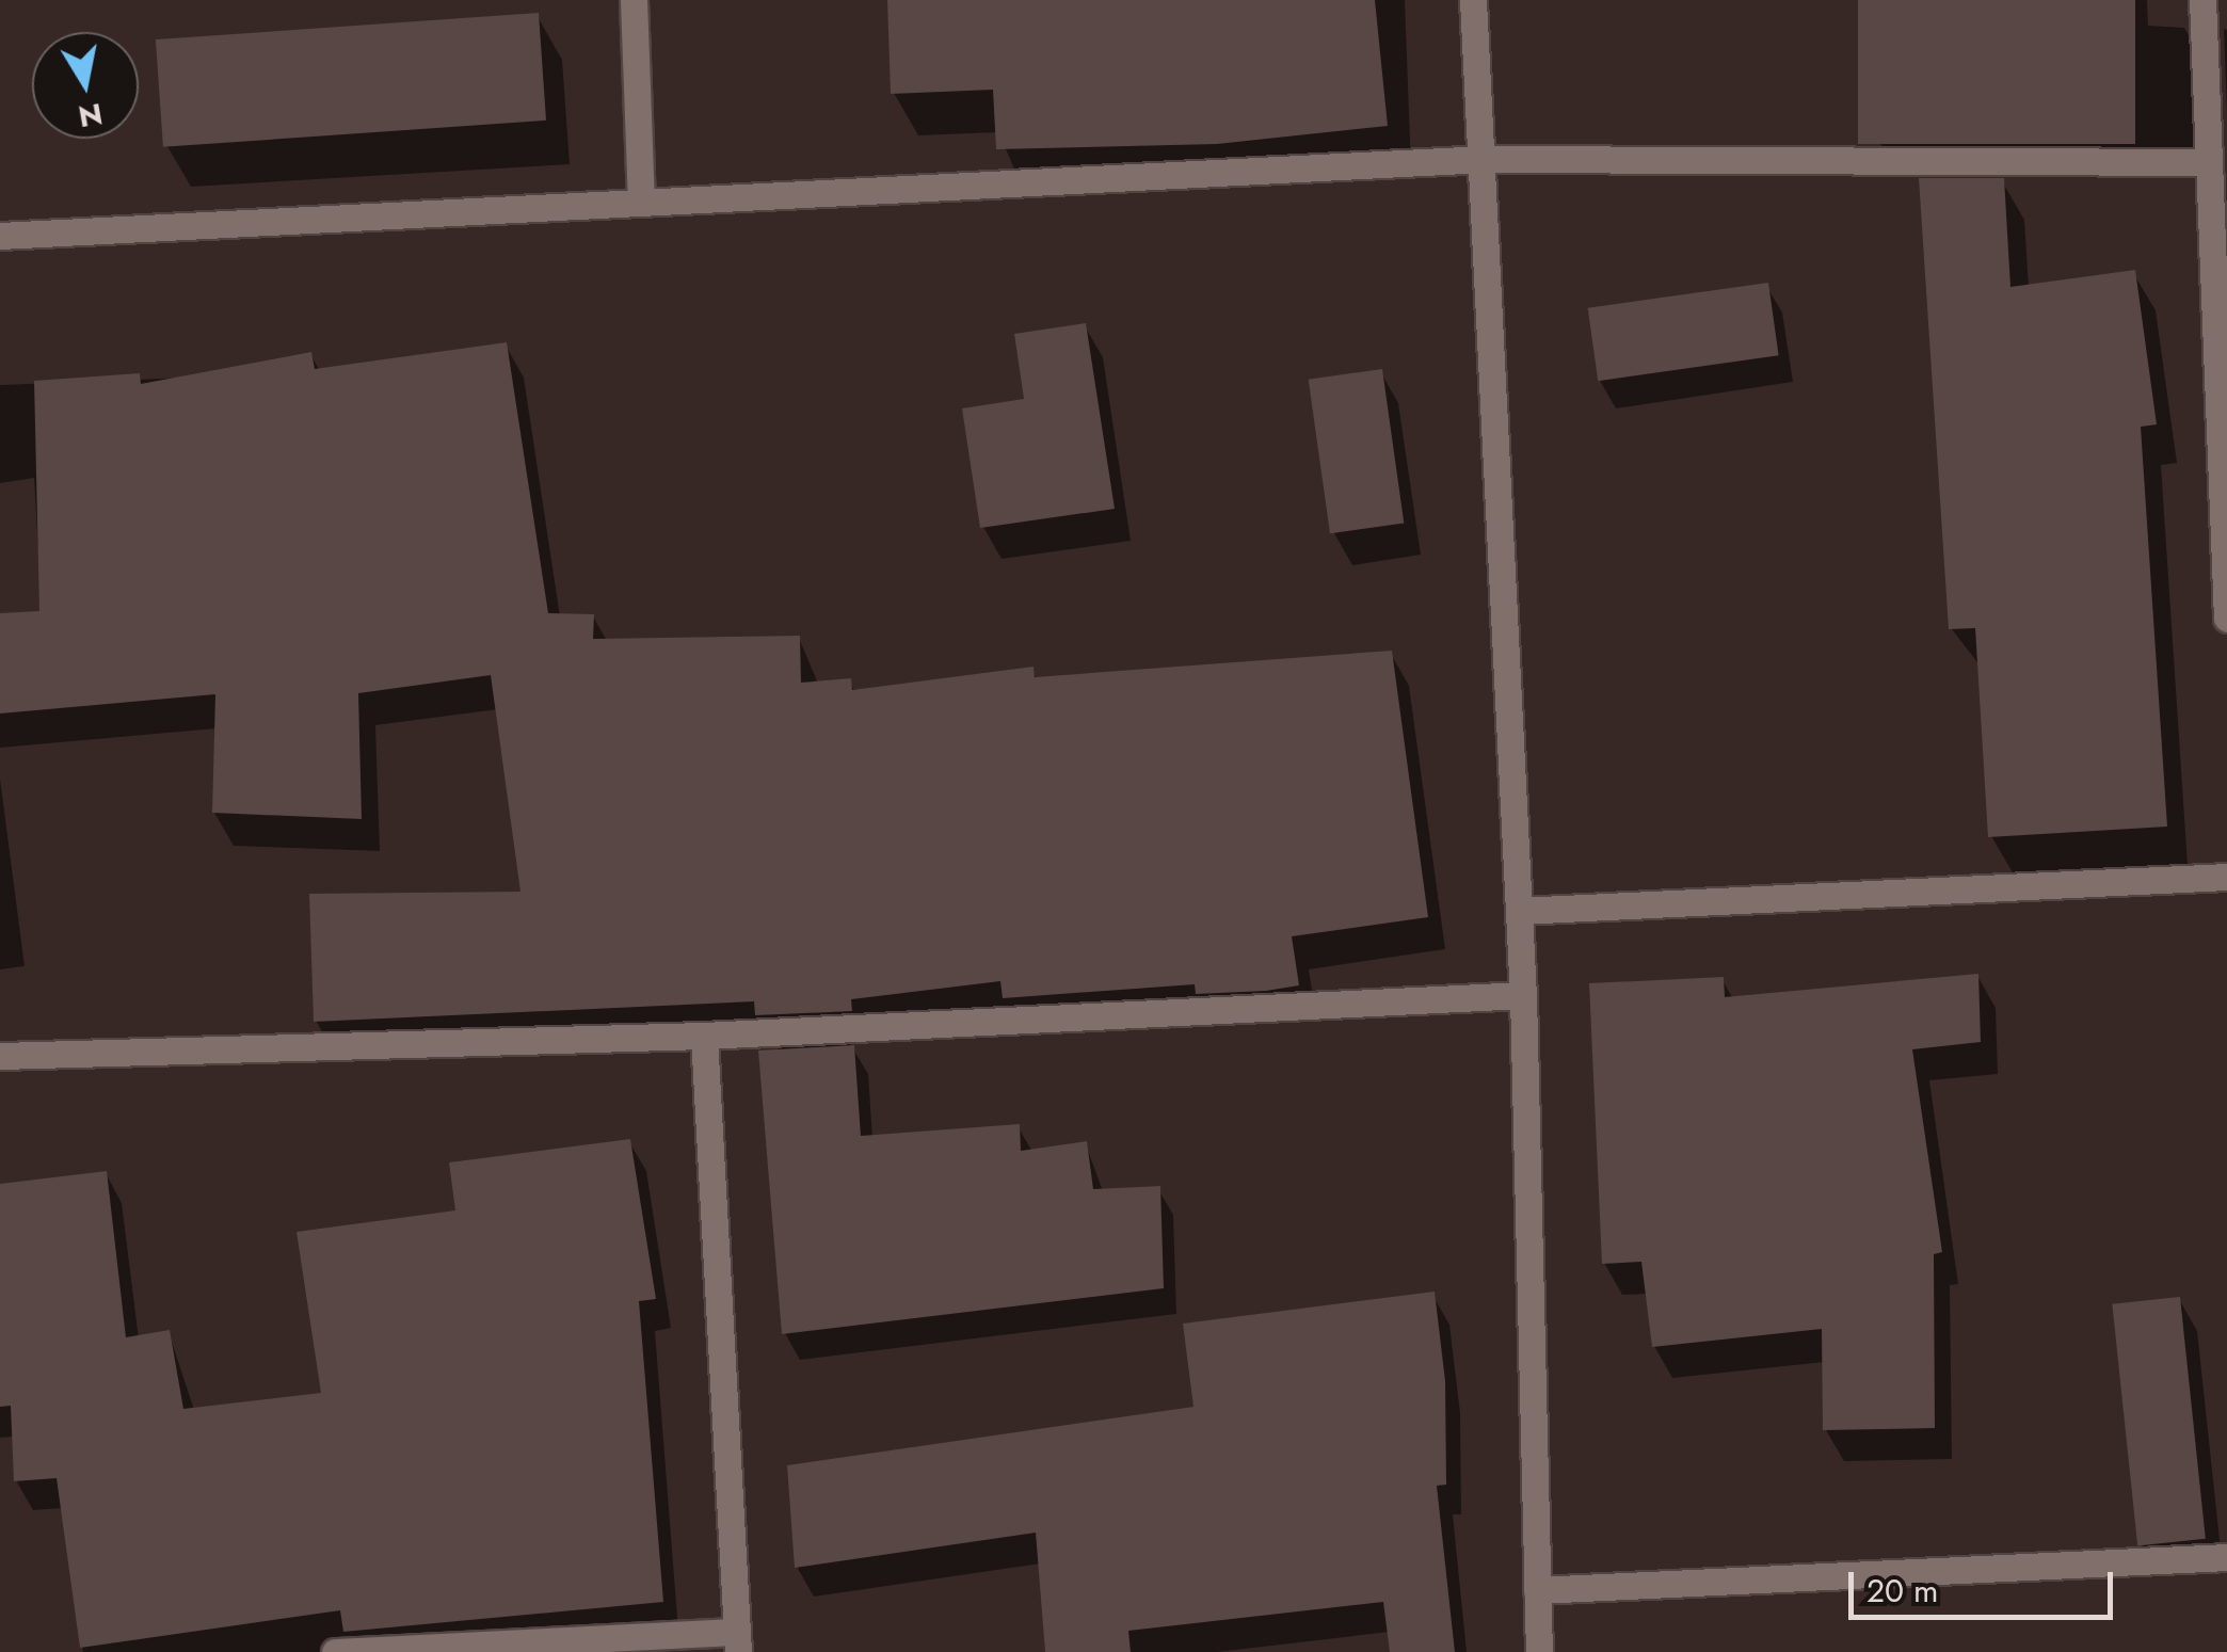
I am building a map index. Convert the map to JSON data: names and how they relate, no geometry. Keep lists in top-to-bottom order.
{
  "scale_bar": "20 m",
  "north": "bottom"
}
